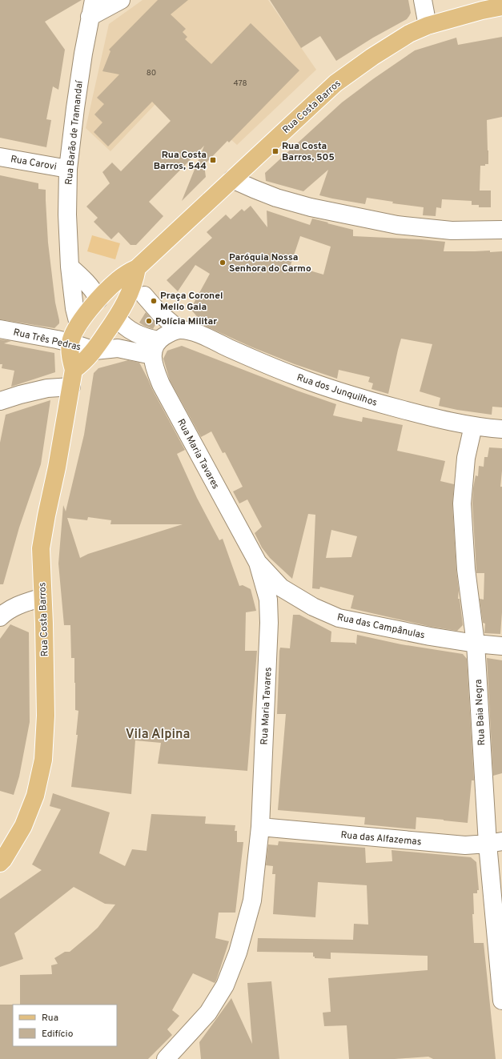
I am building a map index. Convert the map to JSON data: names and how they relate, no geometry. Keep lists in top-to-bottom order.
{
  "streets": {
    "main road": ["Rua Costa Barros"],
    "street": [
      "Rua Barão de Tramandaí",
      "Rua Carovi",
      "Rua Três Pedras",
      "Rua dos Junquilhos",
      "Rua Maria Tavares",
      "Rua das Campânulas",
      "Rua Baia Negra",
      "Rua das Alfazemas"
    ]
  },
  "crossings": [
    ["Rua Costa Barros", "Rua Barão de Tramandaí"],
    ["Rua Costa Barros", "Rua Três Pedras"],
    ["Rua Barão de Tramandaí", "Rua Carovi"],
    ["Rua dos Junquilhos", "Rua Baia Negra"],
    ["Rua Maria Tavares", "Rua das Campânulas"],
    ["Rua Maria Tavares", "Rua das Alfazemas"],
    ["Rua das Campânulas", "Rua Baia Negra"],
    ["Rua Baia Negra", "Rua das Alfazemas"]
  ],
  "districts": ["Vila Alpina"],
  "places": {
    "transit": ["Rua Costa Barros, 505", "Rua Costa Barros, 544"],
    "other": ["Paróquia Nossa Senhora do Carmo", "Praça Coronel Mello Gaia", "Polícia Militar"]
  },
  "house_numbers": ["80", "478"],
  "legend": ["Rua", "Edifício"]
}
